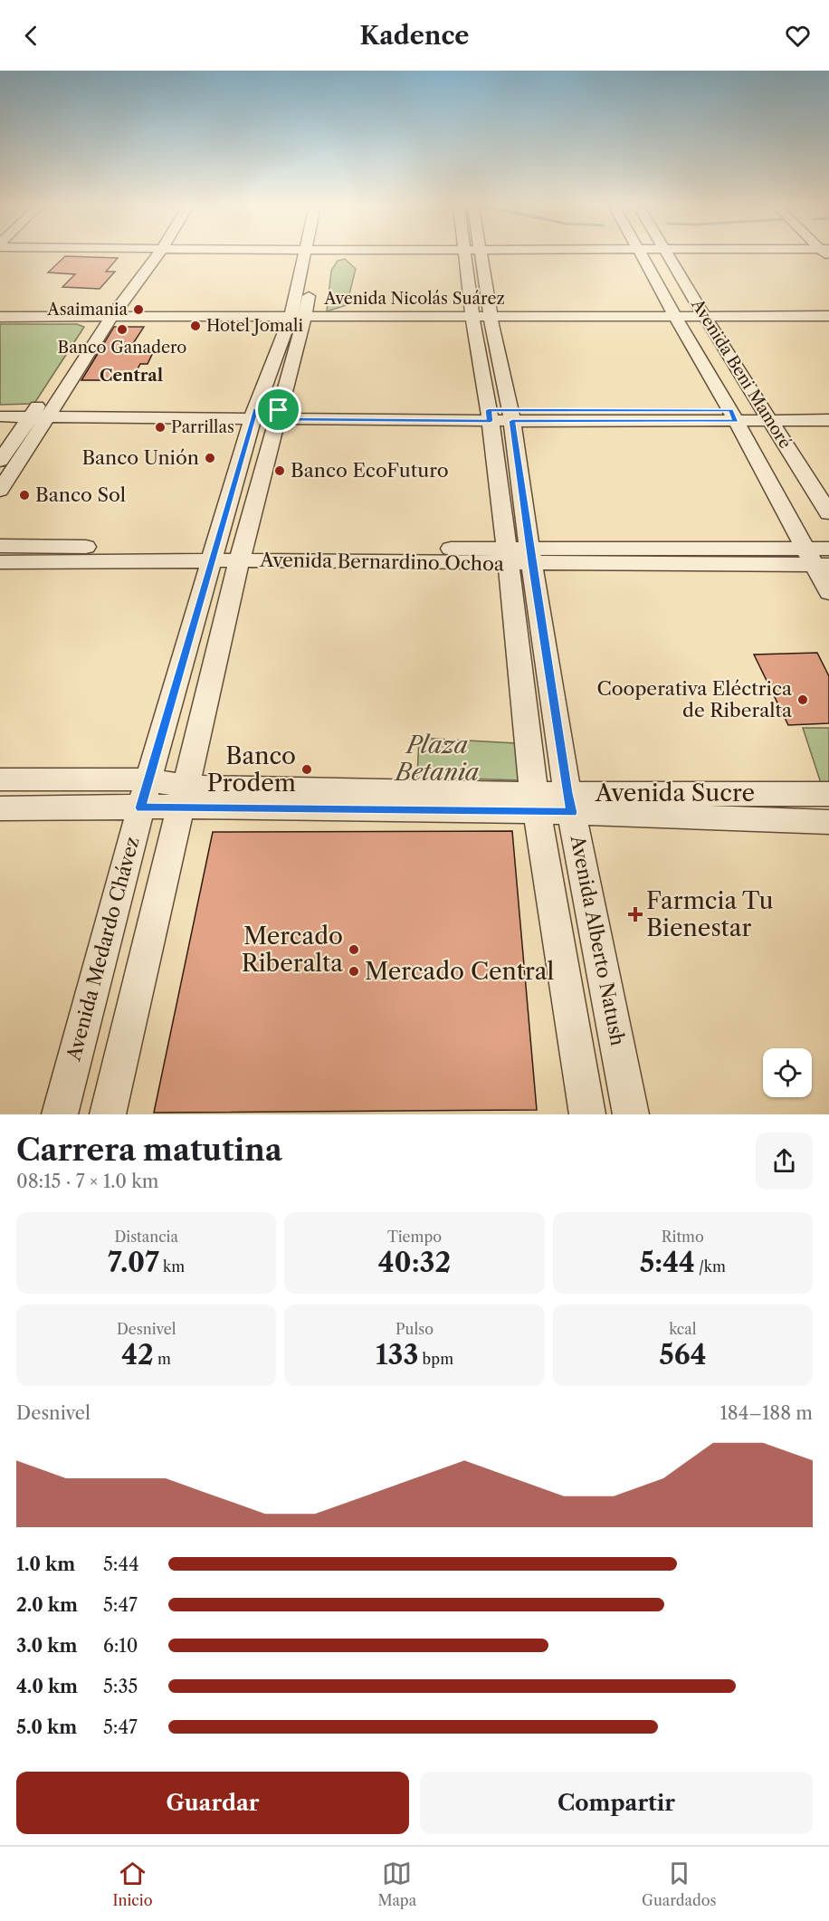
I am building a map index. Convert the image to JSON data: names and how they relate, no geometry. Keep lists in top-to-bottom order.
{
  "streets": {
    "street": [
      "Avenida Nicolás Suárez",
      "Avenida Beni Mamoré",
      "Avenida Bernardino Ochoa",
      "Avenida Sucre",
      "Avenida Alberto Natush",
      "Avenida Medardo Chávez"
    ]
  },
  "crossings": [
    ["Avenida Nicolás Suárez", "Avenida Beni Mamoré"],
    ["Avenida Nicolás Suárez", "Avenida Alberto Natush"],
    ["Avenida Nicolás Suárez", "Avenida Medardo Chávez"],
    ["Avenida Beni Mamoré", "Avenida Bernardino Ochoa"],
    ["Avenida Bernardino Ochoa", "Avenida Alberto Natush"],
    ["Avenida Bernardino Ochoa", "Avenida Medardo Chávez"],
    ["Avenida Sucre", "Avenida Alberto Natush"],
    ["Avenida Sucre", "Avenida Medardo Chávez"]
  ],
  "districts": ["Central"],
  "parks": ["Plaza Betania"],
  "places": {
    "other": [
      "Asaimania",
      "Hotel Jomali",
      "Banco Ganadero",
      "Parrillas",
      "Banco Unión",
      "Banco EcoFuturo",
      "Banco Sol",
      "Cooperativa Eléctrica de Riberalta",
      "Banco Prodem",
      "Mercado Riberalta",
      "Mercado Central"
    ],
    "health": ["Farmcia Tu Bienestar"]
  },
  "page": {
    "header": "Kadence",
    "heading": ["Carrera matutina", "08:15 · 7 × 1.0 km"],
    "stats": [
      ["Distancia", "7.07 km"],
      ["Tiempo", "40:32"],
      ["Ritmo", "5:44 /km"],
      ["Desnivel", "42 m"],
      ["Pulso", "133 bpm"],
      ["kcal", "564"]
    ],
    "chart": ["Desnivel", "184–188 m"],
    "list": [
      {
        "name": "1.0 km",
        "note": "5:44"
      },
      {
        "name": "2.0 km",
        "note": "5:47"
      },
      {
        "name": "3.0 km",
        "note": "6:10"
      },
      {
        "name": "4.0 km",
        "note": "5:35"
      },
      {
        "name": "5.0 km",
        "note": "5:47"
      }
    ],
    "buttons": ["Guardar", "Compartir"],
    "tabs": ["Inicio", "Mapa", "Guardados"]
  }
}
